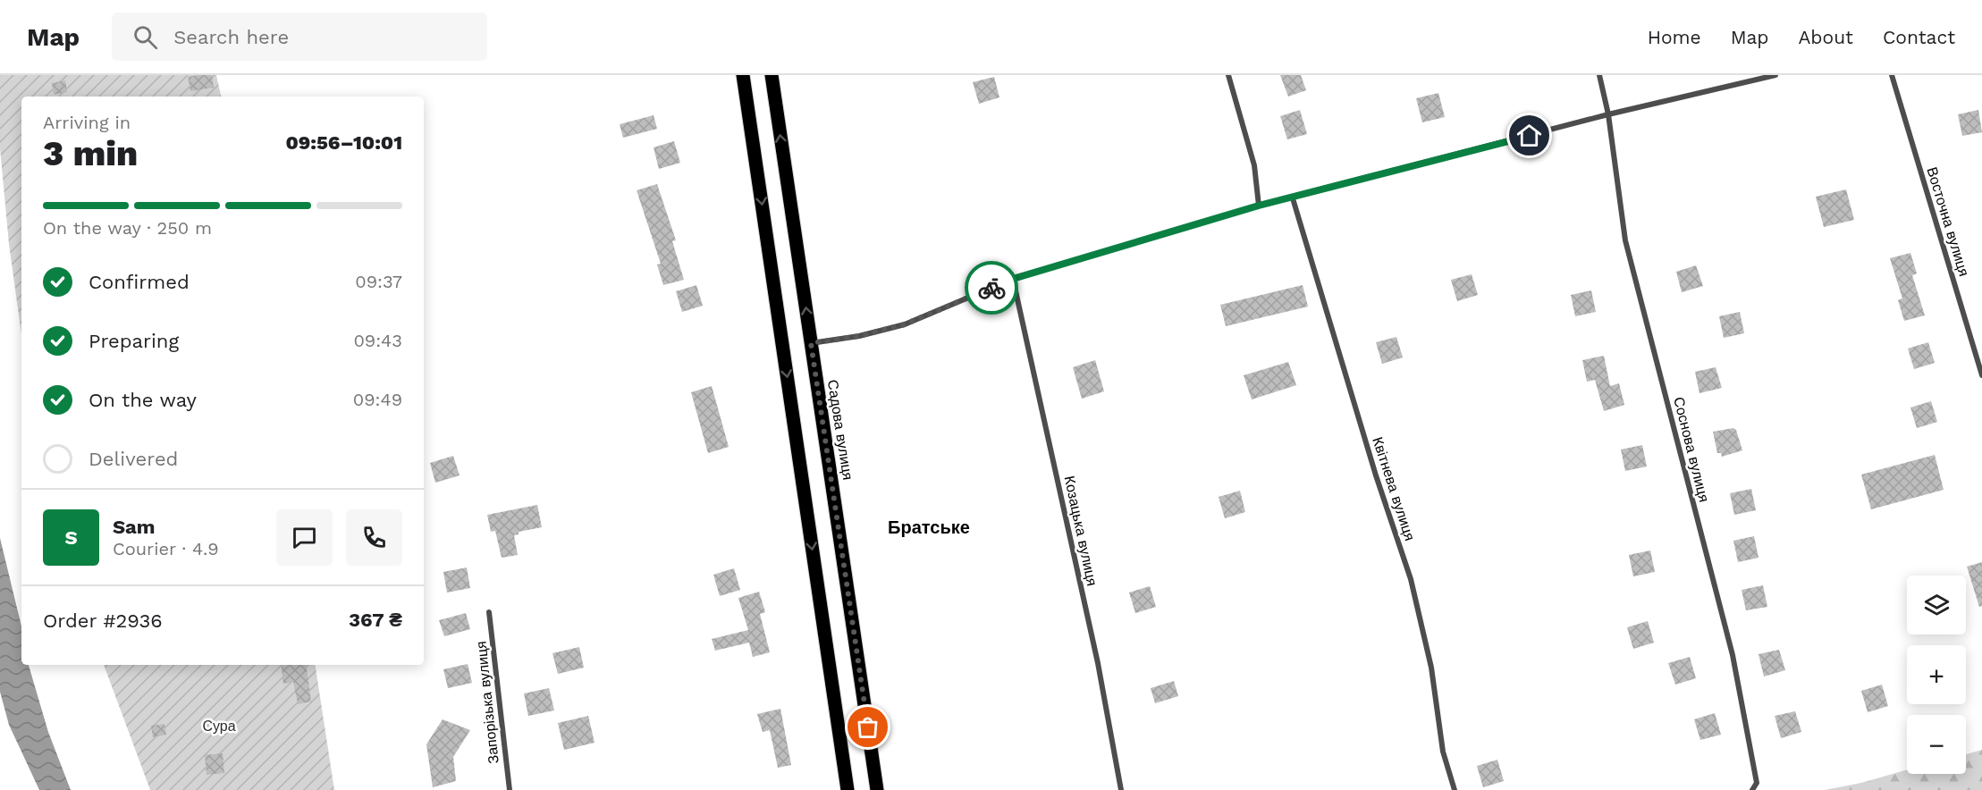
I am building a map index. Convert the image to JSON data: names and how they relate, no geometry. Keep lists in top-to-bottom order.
{
  "streets": {
    "main road": ["Садова вулиця"],
    "street": [
      "Восточна вулиця",
      "Соснова вулиця",
      "Квітнева вулиця",
      "Козацька вулиця",
      "Запорізька вулиця"
    ]
  },
  "districts": ["Братське"],
  "parks": ["Сура"],
  "page": {
    "header": "Map",
    "search": "Search here",
    "nav": [
      "Home",
      "Map",
      "About",
      "Contact"
    ],
    "heading": ["3 min", "Arriving in", "09:56–10:01"],
    "panel": [
      "Sam",
      "Courier · 4.9",
      "Order #2936",
      "367 ₴"
    ],
    "bar": "On the way · 250 m",
    "list": [
      ["Confirmed", "09:37"],
      ["Preparing", "09:43"],
      ["On the way", "09:49"],
      "Delivered"
    ],
    "round": "S",
    "map_buttons": ["+", "−"]
  }
}
